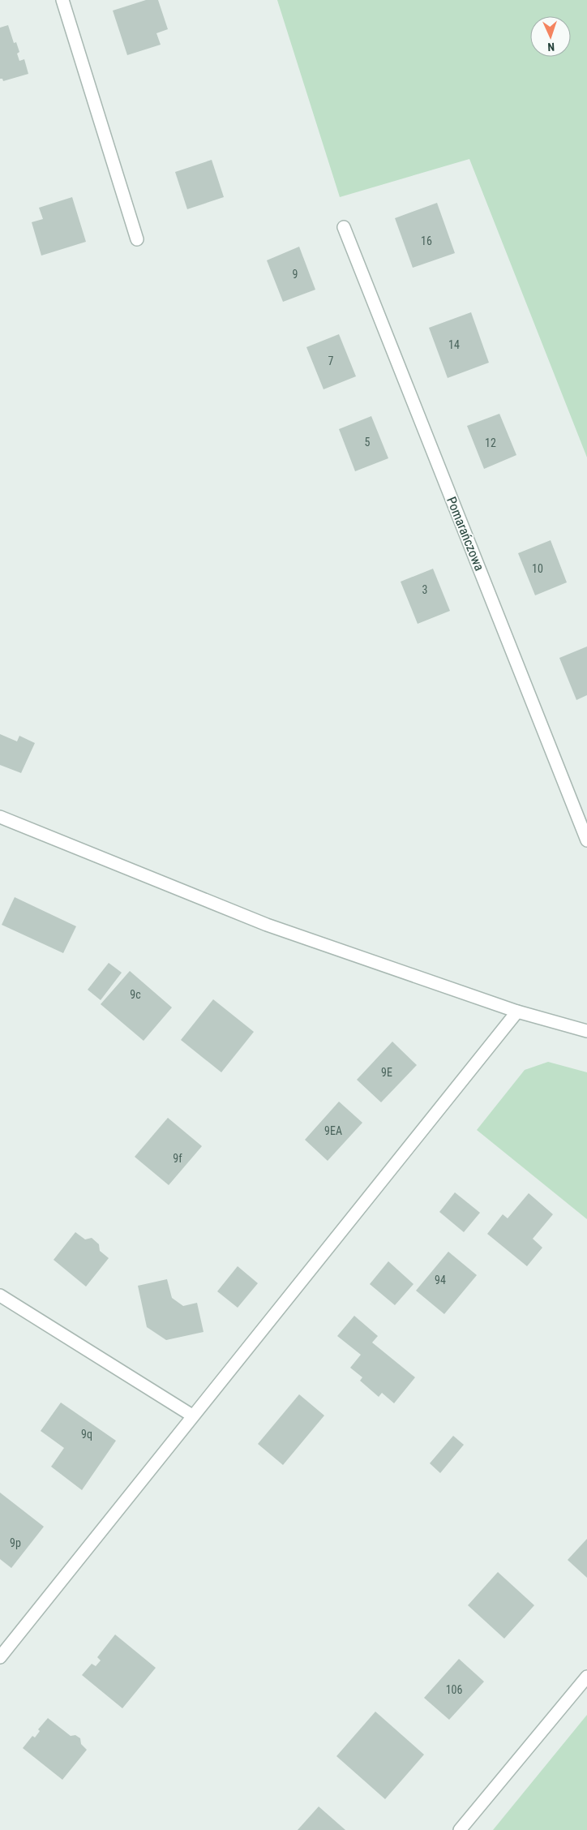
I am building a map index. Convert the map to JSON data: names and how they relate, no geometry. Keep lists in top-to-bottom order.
{
  "streets": {
    "street": ["Pomarańczowa"]
  },
  "house_numbers": [
    "16",
    "9",
    "14",
    "7",
    "5",
    "12",
    "10",
    "3",
    "9c",
    "9E",
    "9EA",
    "9f",
    "94",
    "9q",
    "9p",
    "106"
  ],
  "north": "bottom"
}
